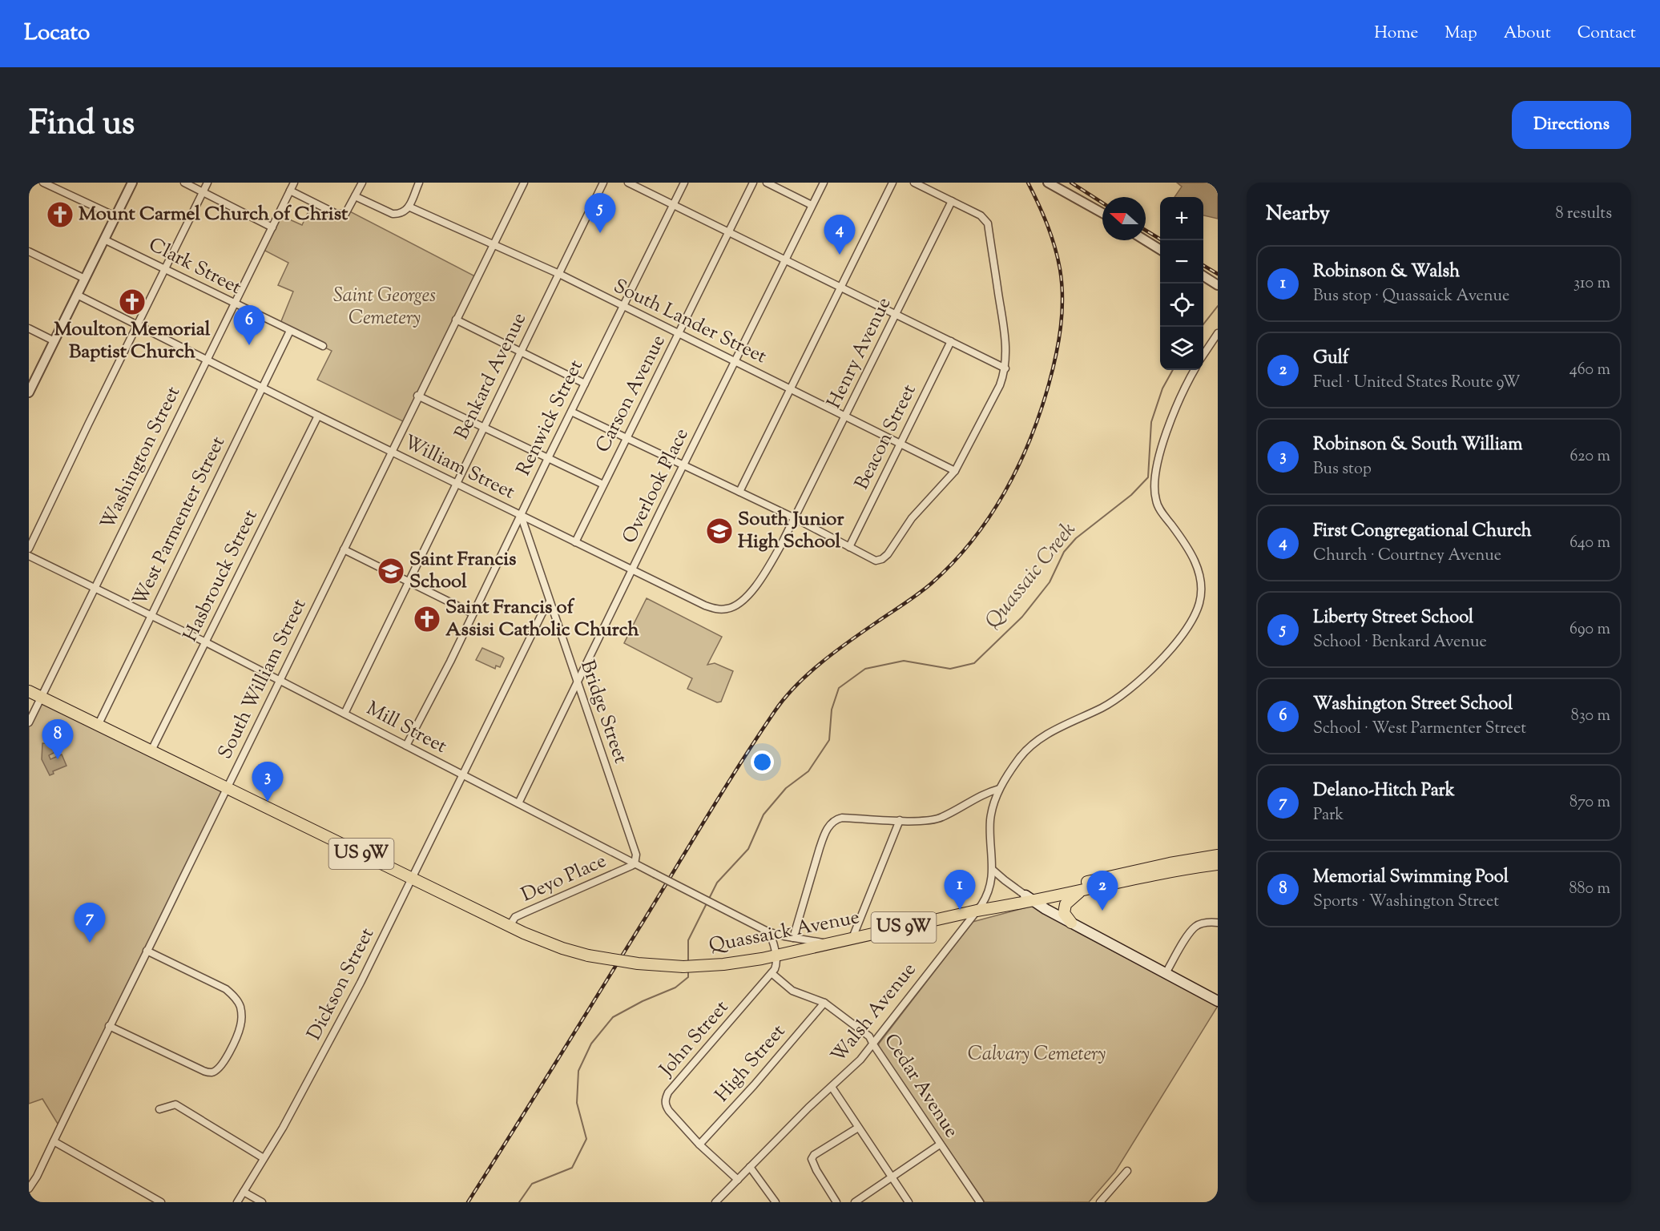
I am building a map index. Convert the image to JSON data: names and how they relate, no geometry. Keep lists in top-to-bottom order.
{
  "streets": {
    "highway": ["US 9W", "Quassaick Avenue"],
    "street": [
      "Clark Street",
      "South Lander Street",
      "Henry Avenue",
      "Benkard Avenue",
      "Carson Avenue",
      "Renwick Street",
      "Beacon Street",
      "Washington Street",
      "William Street",
      "Overlook Place",
      "West Parmenter Street",
      "Hasbrouck Street",
      "South William Street",
      "Bridge Street",
      "Mill Street",
      "Deyo Place",
      "Dickson Street",
      "Walsh Avenue",
      "John Street",
      "High Street",
      "Cedar Avenue"
    ]
  },
  "crossings": [
    ["Clark Street", "Washington Street"],
    ["Clark Street", "West Parmenter Street"],
    ["South Lander Street", "Henry Avenue"],
    ["South Lander Street", "Benkard Avenue"],
    ["South Lander Street", "Carson Avenue"],
    ["South Lander Street", "Renwick Street"],
    ["South Lander Street", "Beacon Street"],
    ["South Lander Street", "Overlook Place"],
    ["South Lander Street", "South William Street"],
    ["Henry Avenue", "William Street"],
    ["Benkard Avenue", "William Street"],
    ["Benkard Avenue", "Mill Street"],
    ["Carson Avenue", "William Street"],
    ["Renwick Street", "William Street"],
    ["Renwick Street", "Bridge Street"],
    ["Renwick Street", "Mill Street"],
    ["Washington Street", "William Street"],
    ["Washington Street", "Mill Street"],
    ["Washington Street", "US 9W"],
    ["William Street", "Overlook Place"],
    ["William Street", "West Parmenter Street"],
    ["William Street", "Hasbrouck Street"],
    ["William Street", "South William Street"],
    ["William Street", "Bridge Street"],
    ["Overlook Place", "Bridge Street"],
    ["Overlook Place", "Mill Street"],
    ["West Parmenter Street", "Mill Street"],
    ["West Parmenter Street", "US 9W"],
    ["Hasbrouck Street", "Mill Street"],
    ["Hasbrouck Street", "US 9W"],
    ["South William Street", "Mill Street"],
    ["South William Street", "US 9W"],
    ["Bridge Street", "Mill Street"],
    ["Bridge Street", "Deyo Place"],
    ["Mill Street", "Deyo Place"],
    ["Mill Street", "Quassaick Avenue"],
    ["Mill Street", "Dickson Street"],
    ["US 9W", "Deyo Place"],
    ["US 9W", "Quassaick Avenue"],
    ["US 9W", "Dickson Street"],
    ["Deyo Place", "Quassaick Avenue"],
    ["Quassaick Avenue", "Walsh Avenue"],
    ["Quassaick Avenue", "John Street"],
    ["Walsh Avenue", "John Street"],
    ["Walsh Avenue", "Cedar Avenue"],
    ["John Street", "High Street"],
    ["John Street", "Cedar Avenue"],
    ["High Street", "Cedar Avenue"]
  ],
  "water": ["Quassaic Creek"],
  "parks": ["Saint Georges Cemetery", "Calvary Cemetery"],
  "places": {
    "church": ["Mount Carmel Church of Christ", "Moulton Memorial Baptist Church", "Saint Francis of Assisi Catholic Church"],
    "school or university": ["South Junior High School", "Saint Francis School"]
  },
  "north": "left",
  "page": {
    "header": "Locato",
    "nav": [
      "Home",
      "Map",
      "About",
      "Contact"
    ],
    "title": "Find us",
    "buttons": "Directions",
    "heading": ["Nearby", "8 results"],
    "pins": [
      "5",
      "4",
      "6",
      "8",
      "3",
      "1",
      "2",
      "7"
    ],
    "map_buttons": ["+", "−"],
    "list": [
      {
        "mark": "1",
        "name": "Robinson & Walsh",
        "note": "Bus stop · Quassaick Avenue",
        "value": "310 m"
      },
      {
        "mark": "2",
        "name": "Gulf",
        "note": "Fuel · United States Route 9W",
        "value": "460 m"
      },
      {
        "mark": "3",
        "name": "Robinson & South William",
        "note": "Bus stop",
        "value": "620 m"
      },
      {
        "mark": "4",
        "name": "First Congregational Church",
        "note": "Church · Courtney Avenue",
        "value": "640 m"
      },
      {
        "mark": "5",
        "name": "Liberty Street School",
        "note": "School · Benkard Avenue",
        "value": "690 m"
      },
      {
        "mark": "6",
        "name": "Washington Street School",
        "note": "School · West Parmenter Street",
        "value": "830 m"
      },
      {
        "mark": "7",
        "name": "Delano-Hitch Park",
        "note": "Park",
        "value": "870 m"
      },
      {
        "mark": "8",
        "name": "Memorial Swimming Pool",
        "note": "Sports · Washington Street",
        "value": "880 m"
      }
    ]
  }
}
